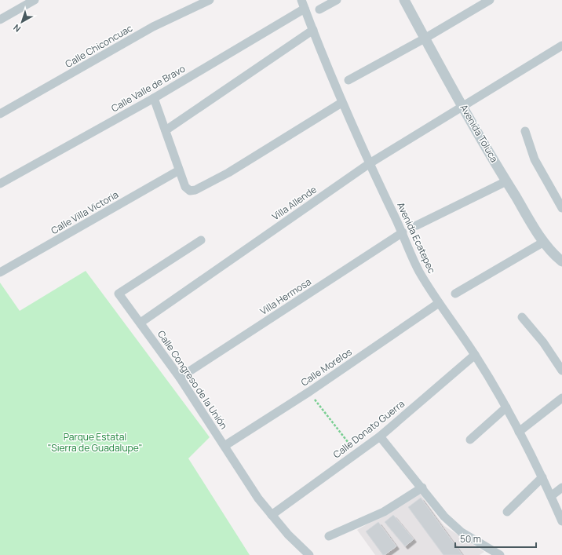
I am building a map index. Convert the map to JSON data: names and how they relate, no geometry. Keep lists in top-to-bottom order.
{
  "streets": {
    "street": [
      "Calle Chiconcuac",
      "Calle Valle de Bravo",
      "Avenida Toluca",
      "Villa Allende",
      "Calle Villa Victoria",
      "Avenida Ecatepec",
      "Villa Hermosa",
      "Calle Morelos",
      "Calle Congreso de la Unión",
      "Calle Donato Guerra"
    ]
  },
  "crossings": [
    ["Calle Valle de Bravo", "Avenida Ecatepec"],
    ["Avenida Toluca", "Villa Allende"],
    ["Villa Allende", "Avenida Ecatepec"],
    ["Villa Allende", "Calle Congreso de la Unión"],
    ["Avenida Ecatepec", "Villa Hermosa"],
    ["Avenida Ecatepec", "Calle Morelos"],
    ["Avenida Ecatepec", "Calle Donato Guerra"],
    ["Villa Hermosa", "Calle Congreso de la Unión"],
    ["Calle Morelos", "Calle Congreso de la Unión"],
    ["Calle Congreso de la Unión", "Calle Donato Guerra"]
  ],
  "parks": ["Parque Estatal \"Sierra de Guadalupe\""],
  "scale_bar": "50 m",
  "north": "bottom left"
}
